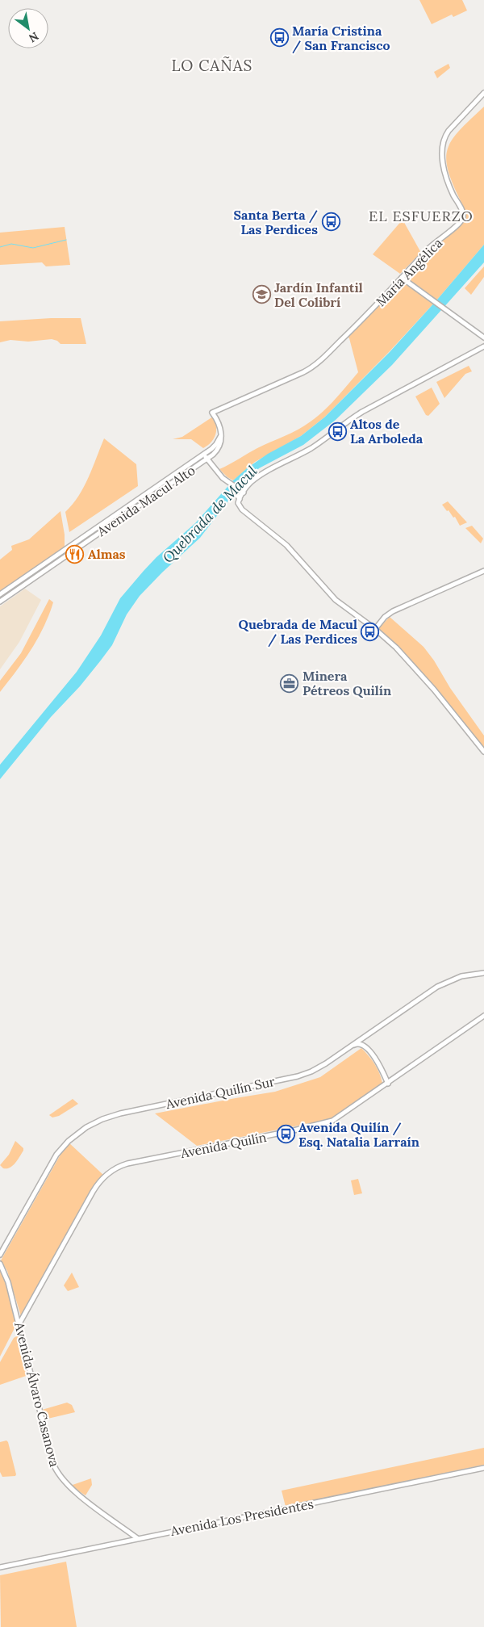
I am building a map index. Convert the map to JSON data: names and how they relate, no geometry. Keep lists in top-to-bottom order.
{
  "streets": {
    "street": [
      "María Angélica",
      "Avenida Macul Alto",
      "Avenida Quilín Sur",
      "Avenida Quilín",
      "Avenida Álvaro Casanova",
      "Avenida Los Presidentes"
    ]
  },
  "crossings": [
    ["María Angélica", "Avenida Macul Alto"],
    ["Avenida Quilín", "Avenida Álvaro Casanova"],
    ["Avenida Álvaro Casanova", "Avenida Los Presidentes"]
  ],
  "districts": ["LO CAÑAS", "EL ESFUERZO"],
  "water": ["Quebrada de Macul"],
  "places": {
    "bus stop": [
      "María Cristina / San Francisco",
      "Santa Berta / Las Perdices",
      "Altos de La Arboleda",
      "Quebrada de Macul / Las Perdices",
      "Avenida Quilín / Esq. Natalia Larraín"
    ],
    "school or university": ["Jardín Infantil Del Colibrí"],
    "restaurant": ["Almas"],
    "office": ["Minera Pétreos Quilín"]
  },
  "north": "bottom right"
}
